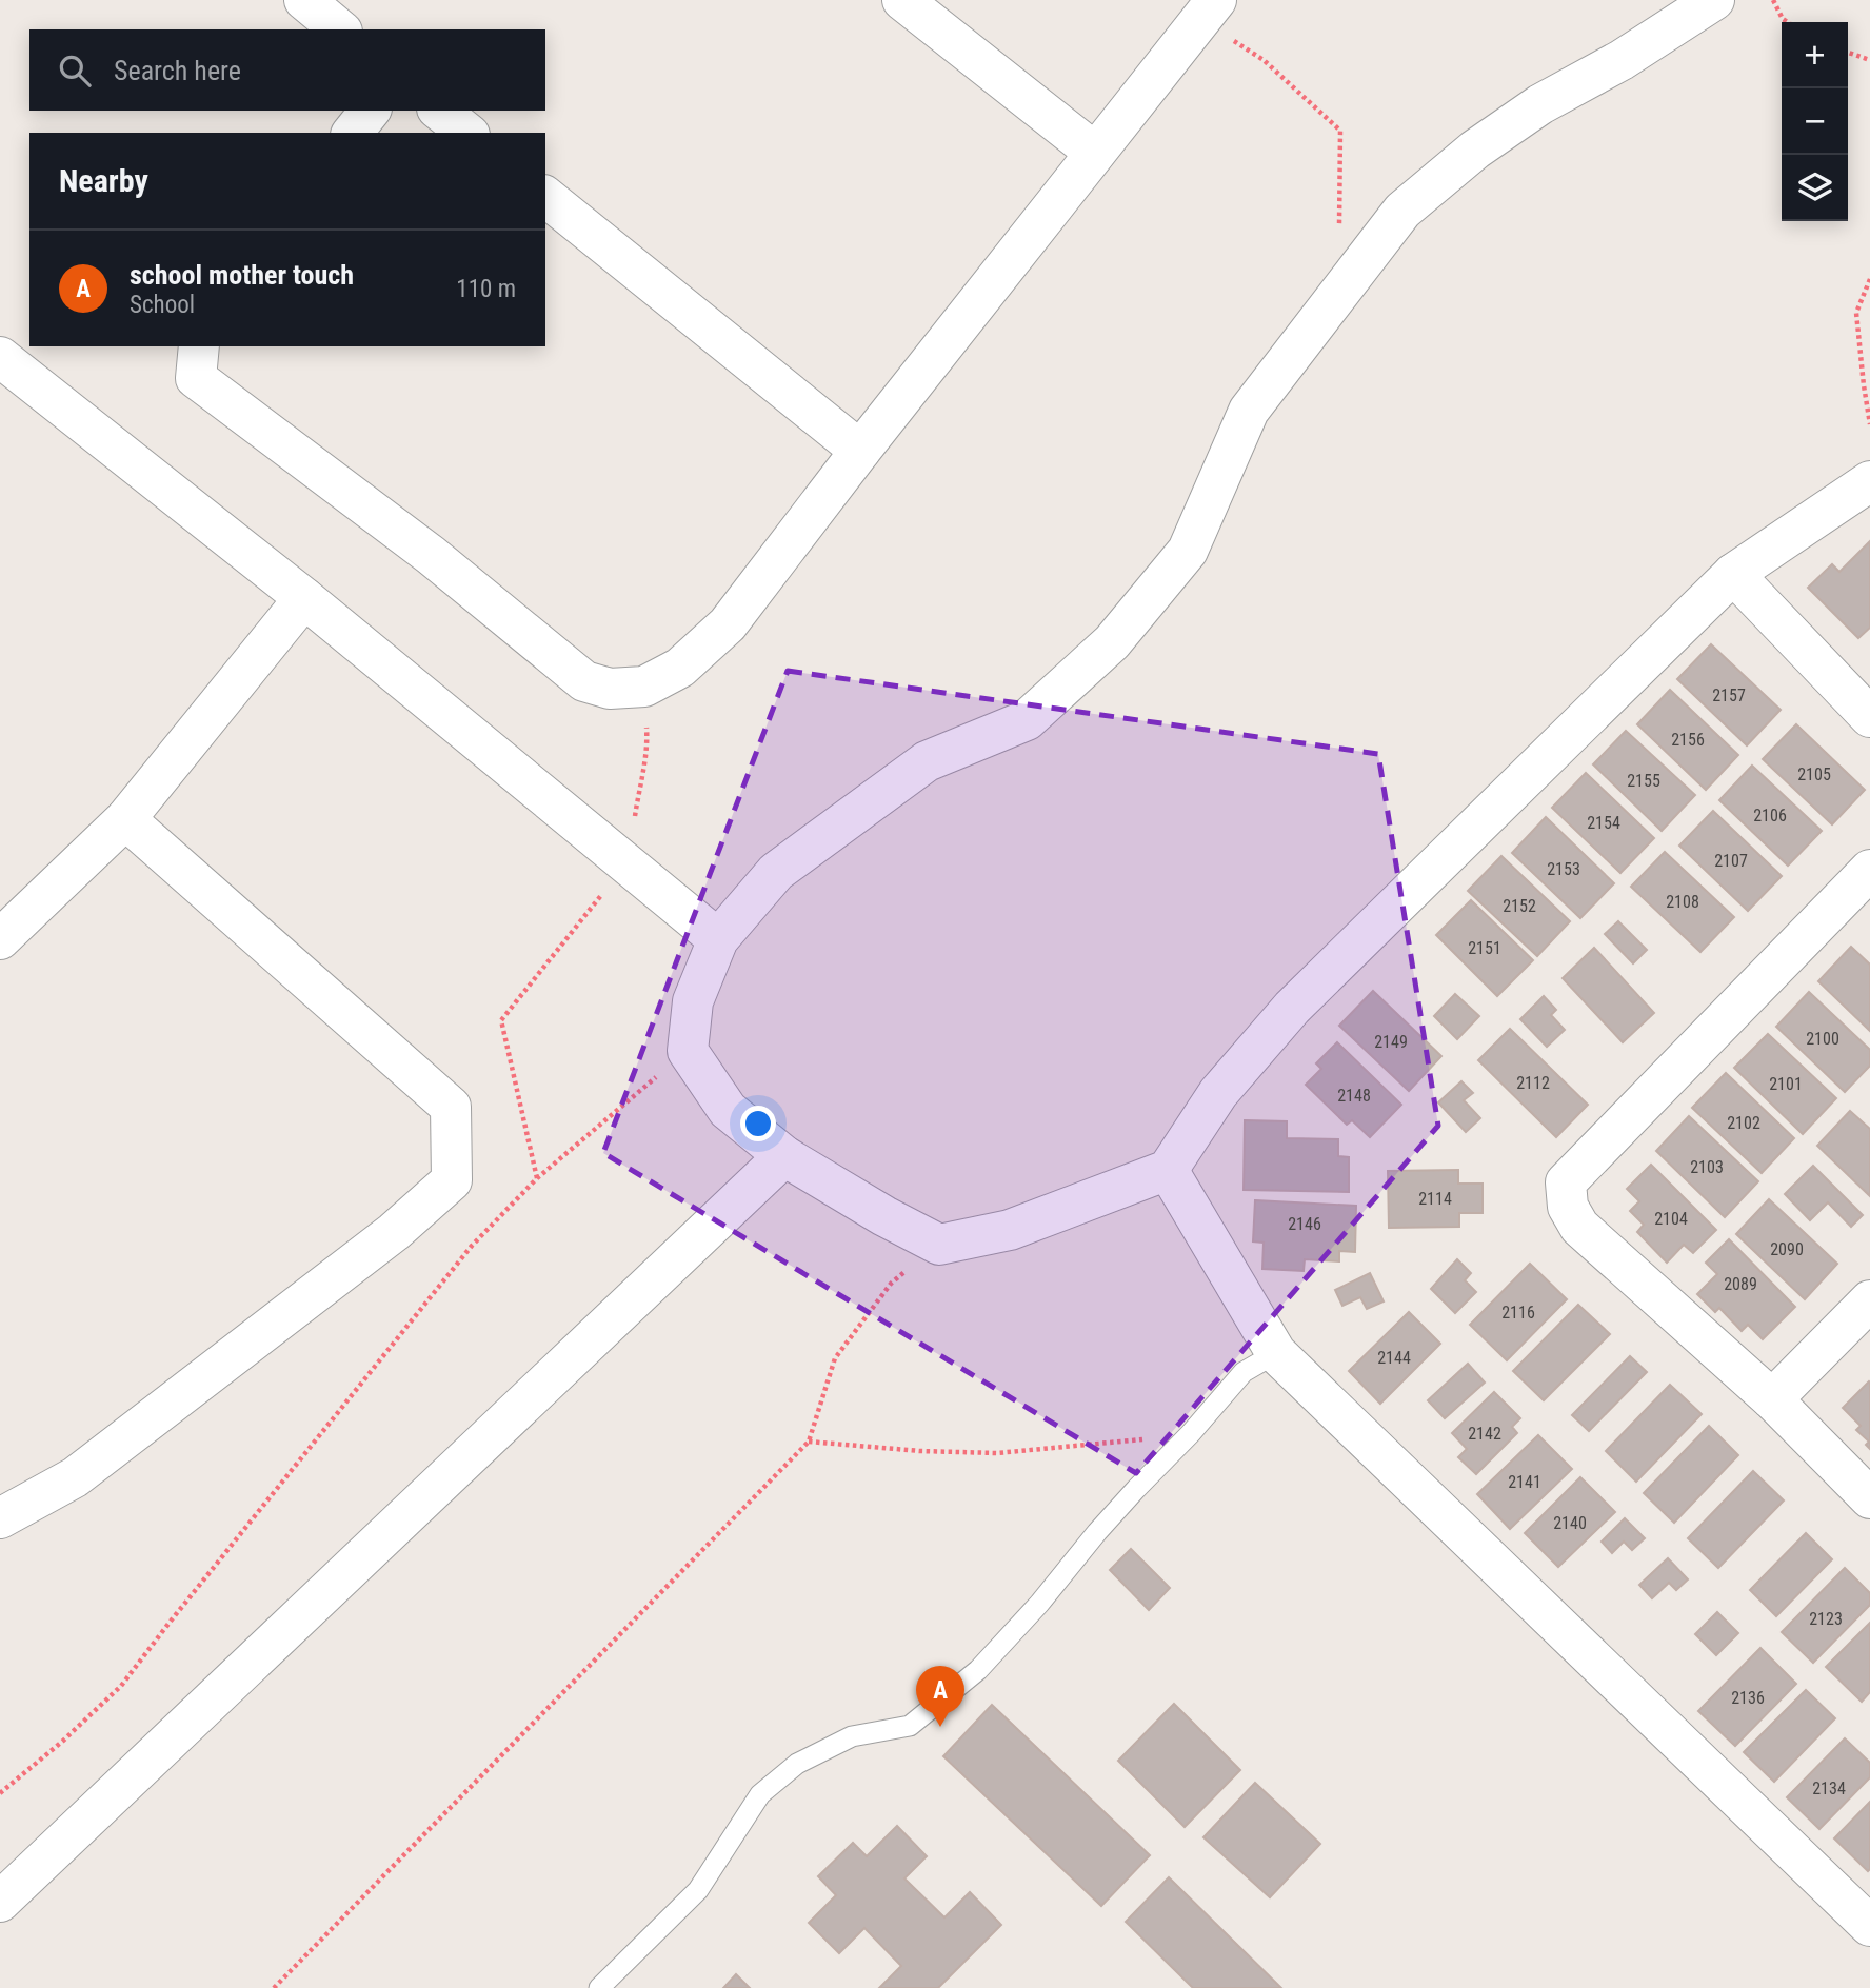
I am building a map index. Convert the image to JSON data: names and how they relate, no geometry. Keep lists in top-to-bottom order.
{
  "house_numbers": [
    "2157",
    "2156",
    "2105",
    "2155",
    "2106",
    "2154",
    "2107",
    "2153",
    "2108",
    "2152",
    "2151",
    "2100",
    "2149",
    "2112",
    "2101",
    "2148",
    "2102",
    "2103",
    "2114",
    "2104",
    "2146",
    "2090",
    "2089",
    "2116",
    "2144",
    "2142",
    "2141",
    "2140",
    "2123",
    "2136",
    "2134"
  ],
  "page": {
    "map_buttons": ["+", "−"],
    "search": "Search here",
    "heading": "Nearby",
    "list": [
      {
        "mark": "A",
        "name": "school mother touch",
        "note": "School",
        "value": "110 m"
      }
    ],
    "pins": "A"
  }
}
